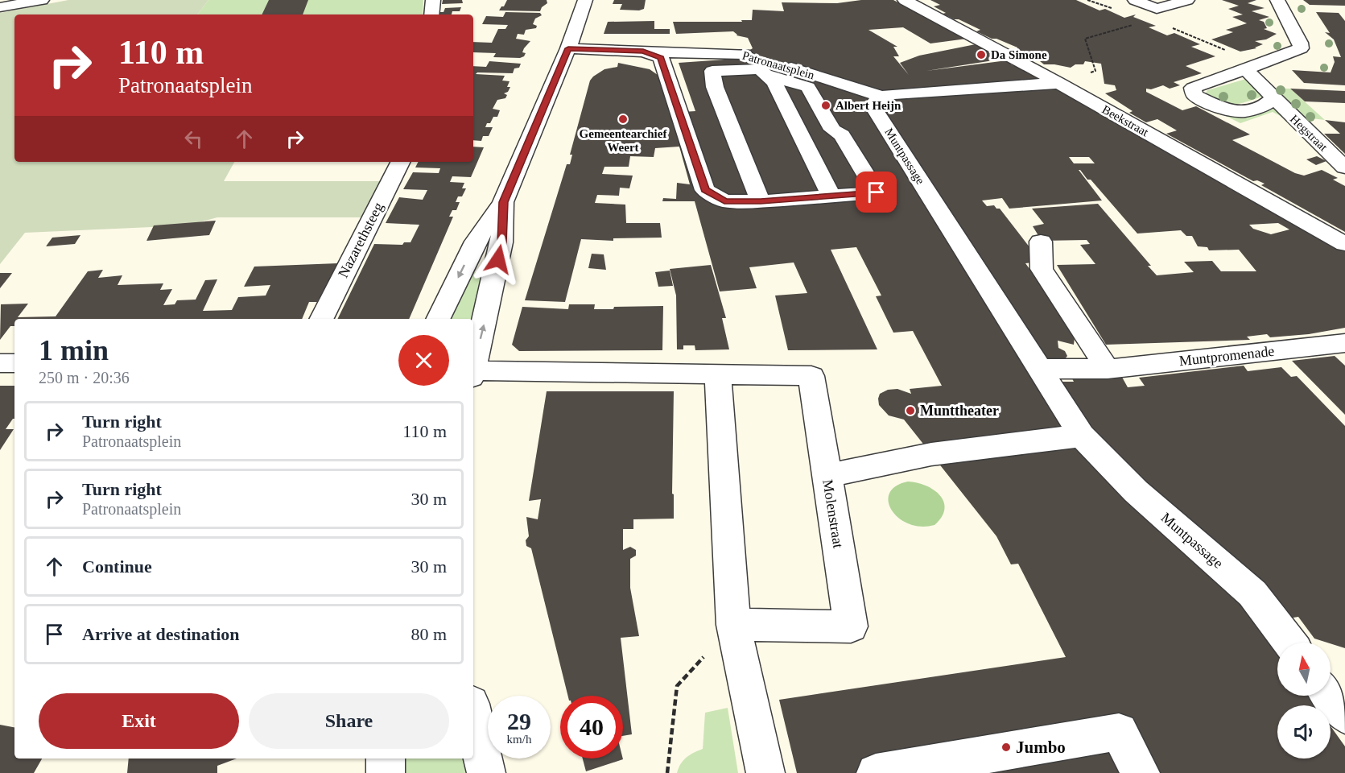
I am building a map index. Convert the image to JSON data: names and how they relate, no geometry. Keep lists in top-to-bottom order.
{
  "streets": {
    "street": [
      "Patronaatsplein",
      "Beekstraat",
      "Hegstraat",
      "Muntpassage",
      "Nazarethsteeg",
      "Muntpromenade",
      "Molenstraat"
    ]
  },
  "crossings": [
    ["Patronaatsplein", "Muntpassage"],
    ["Muntpassage", "Muntpromenade"]
  ],
  "places": [
    "Da Simone",
    "Albert Heijn",
    "Gemeentearchief Weert",
    "Munttheater",
    "Jumbo"
  ],
  "north": "top",
  "page": {
    "turn": ["110 m", "Patronaatsplein"],
    "heading": ["1 min", "250 m · 20:36"],
    "list": [
      {
        "name": "Turn right",
        "note": "Patronaatsplein",
        "value": "110 m"
      },
      {
        "name": "Turn right",
        "note": "Patronaatsplein",
        "value": "30 m"
      },
      {
        "name": "Continue",
        "value": "30 m"
      },
      {
        "name": "Arrive at destination",
        "value": "80 m"
      }
    ],
    "buttons": ["Exit", "Share"],
    "speed": "29 km/h",
    "limit": "40"
  }
}
